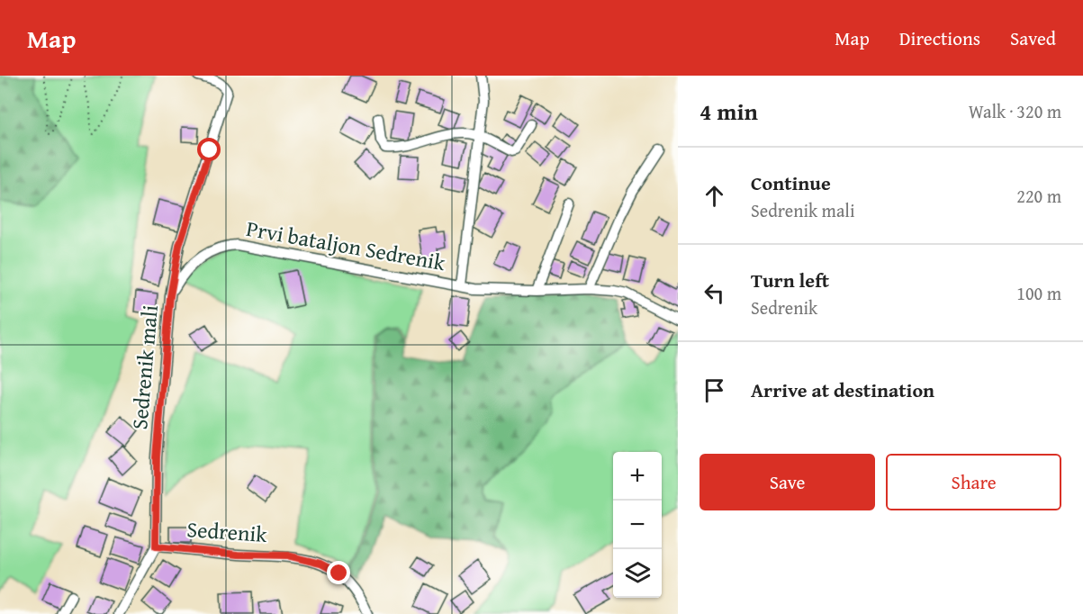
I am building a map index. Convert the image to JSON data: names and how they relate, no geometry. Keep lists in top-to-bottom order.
{
  "streets": {
    "street": ["Prvi bataljon Sedrenik", "Sedrenik mali", "Sedrenik"]
  },
  "crossings": [
    ["Prvi bataljon Sedrenik", "Sedrenik mali"],
    ["Sedrenik mali", "Sedrenik"]
  ],
  "page": {
    "header": "Map",
    "nav": ["Map", "Directions", "Saved"],
    "heading": ["4 min", "Walk · 320 m"],
    "list": [
      ["Continue", "Sedrenik mali", "220 m"],
      ["Turn left", "Sedrenik", "100 m"],
      "Arrive at destination"
    ],
    "buttons": ["Save", "Share"],
    "map_buttons": ["+", "−"]
  }
}
